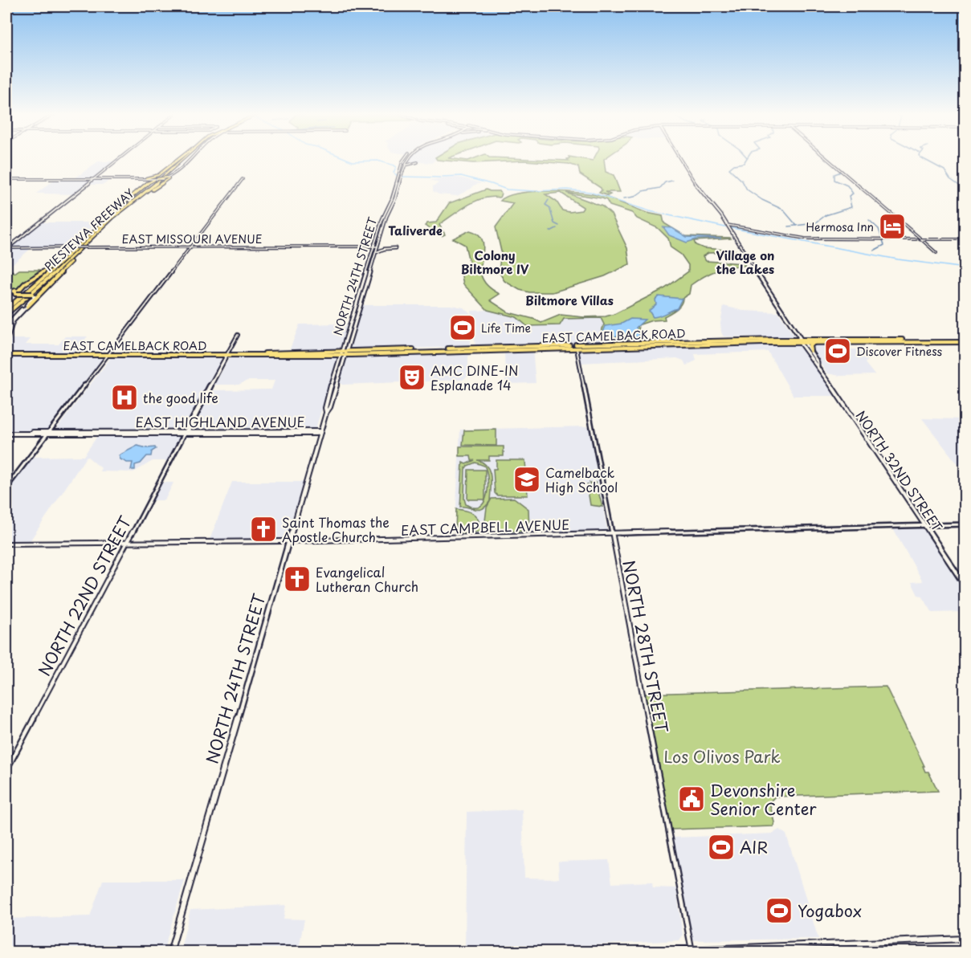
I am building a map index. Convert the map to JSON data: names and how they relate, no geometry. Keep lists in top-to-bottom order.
{
  "streets": {
    "highway": ["PIESTEWA FREEWAY"],
    "main road": [
      "NORTH 24TH STREET",
      "EAST CAMELBACK ROAD",
      "EAST HIGHLAND AVENUE",
      "NORTH 32ND STREET"
    ],
    "street": [
      "EAST MISSOURI AVENUE",
      "EAST CAMPBELL AVENUE",
      "NORTH 22ND STREET",
      "NORTH 28TH STREET"
    ]
  },
  "crossings": [
    ["EAST MISSOURI AVENUE", "NORTH 24TH STREET"],
    ["NORTH 24TH STREET", "EAST CAMELBACK ROAD"],
    ["NORTH 24TH STREET", "EAST HIGHLAND AVENUE"],
    ["NORTH 24TH STREET", "EAST CAMPBELL AVENUE"],
    ["EAST CAMELBACK ROAD", "NORTH 32ND STREET"],
    ["EAST CAMELBACK ROAD", "NORTH 22ND STREET"],
    ["EAST CAMELBACK ROAD", "NORTH 28TH STREET"],
    ["EAST HIGHLAND AVENUE", "NORTH 22ND STREET"],
    ["NORTH 32ND STREET", "EAST CAMPBELL AVENUE"],
    ["EAST CAMPBELL AVENUE", "NORTH 22ND STREET"],
    ["EAST CAMPBELL AVENUE", "NORTH 28TH STREET"]
  ],
  "districts": [
    "Taliverde",
    "Colony Biltmore IV",
    "Village on the Lakes",
    "Biltmore Villas"
  ],
  "parks": ["Los Olivos Park"],
  "places": {
    "hotel": ["Hermosa Inn"],
    "sports": [
      "Life Time",
      "Discover Fitness",
      "AIR",
      "Yogabox"
    ],
    "theatre": ["AMC DINE-IN Esplanade 14"],
    "hospital": ["the good life"],
    "school or university": ["Camelback High School"],
    "church": ["Saint Thomas the Apostle Church", "Evangelical Lutheran Church"],
    "public building": ["Devonshire Senior Center"]
  }
}
